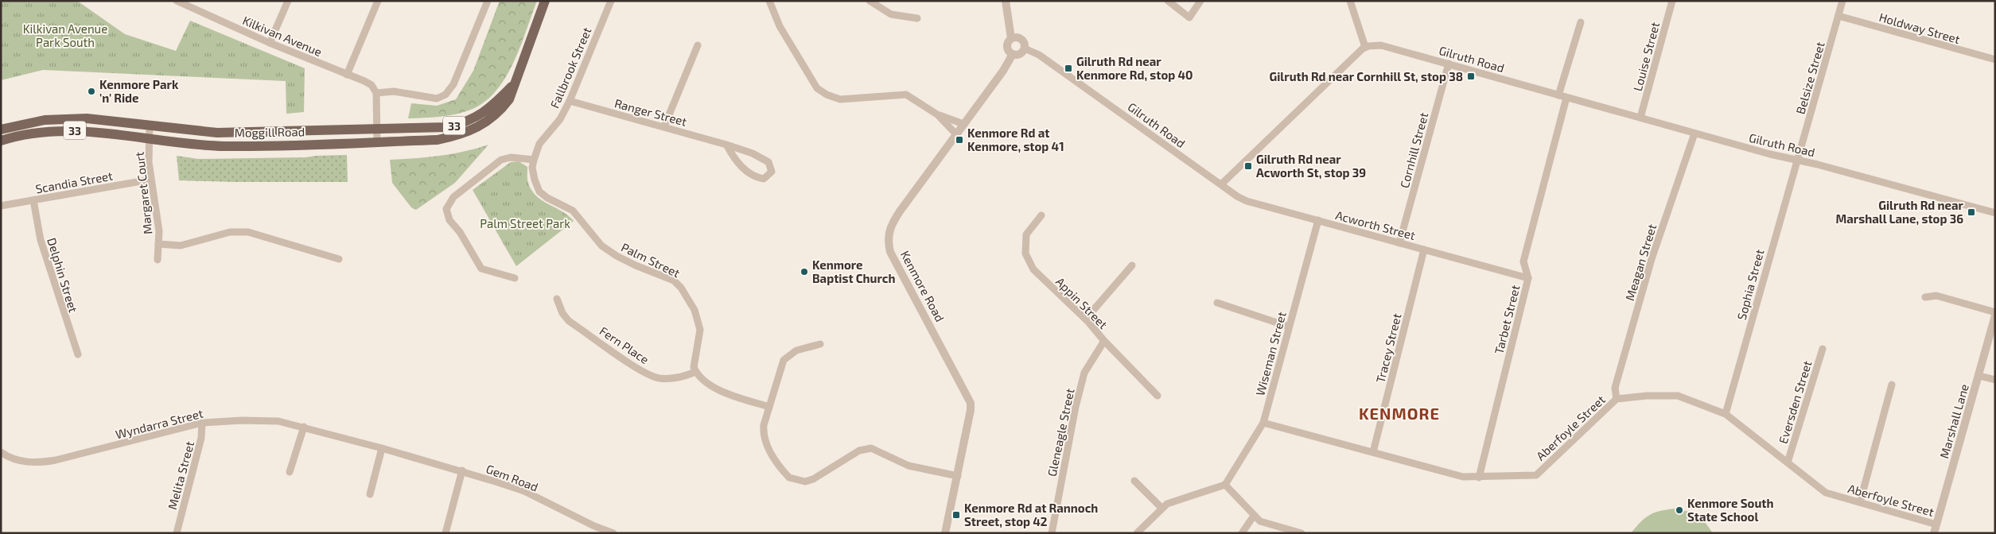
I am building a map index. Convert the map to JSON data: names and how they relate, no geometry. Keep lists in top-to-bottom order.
{
  "streets": {
    "main road": ["33", "Moggill Road"],
    "street": [
      "Holdway Street",
      "Kilkivan Avenue",
      "Louise Street",
      "Gilruth Road",
      "Fallbrook Street",
      "Belsize Street",
      "Ranger Street",
      "Cornhill Street",
      "Scandia Street",
      "Margaret Court",
      "Acworth Street",
      "Palm Street",
      "Meagan Street",
      "Delphin Street",
      "Sophia Street",
      "Kenmore Road",
      "Appin Street",
      "Tarbet Street",
      "Fern Place",
      "Tracey Street",
      "Wiseman Street",
      "Eversden Street",
      "Marshall Lane",
      "Wyndarra Street",
      "Aberfoyle Street",
      "Gleneagle Street",
      "Melita Street",
      "Gem Road"
    ]
  },
  "crossings": [
    ["Holdway Street", "Belsize Street"],
    ["Louise Street", "Gilruth Road"],
    ["Gilruth Road", "Belsize Street"],
    ["Gilruth Road", "Cornhill Street"],
    ["Gilruth Road", "Acworth Street"],
    ["Gilruth Road", "Meagan Street"],
    ["Gilruth Road", "Sophia Street"],
    ["Gilruth Road", "Kenmore Road"],
    ["Gilruth Road", "Tarbet Street"],
    ["Fallbrook Street", "Ranger Street"],
    ["Fallbrook Street", "Palm Street"],
    ["Belsize Street", "Sophia Street"],
    ["Moggill Road", "Margaret Court"],
    ["Cornhill Street", "Acworth Street"],
    ["Scandia Street", "Margaret Court"],
    ["Scandia Street", "Delphin Street"],
    ["Acworth Street", "Tarbet Street"],
    ["Acworth Street", "Tracey Street"],
    ["Acworth Street", "Wiseman Street"],
    ["Palm Street", "Fern Place"],
    ["Meagan Street", "Aberfoyle Street"],
    ["Sophia Street", "Aberfoyle Street"],
    ["Appin Street", "Gleneagle Street"],
    ["Tarbet Street", "Aberfoyle Street"],
    ["Tracey Street", "Aberfoyle Street"],
    ["Wiseman Street", "Aberfoyle Street"],
    ["Eversden Street", "Aberfoyle Street"],
    ["Marshall Lane", "Aberfoyle Street"],
    ["Wyndarra Street", "Melita Street"],
    ["Wyndarra Street", "Gem Road"]
  ],
  "districts": ["KENMORE"],
  "parks": ["Kilkivan Avenue Park South", "Palm Street Park"],
  "places": {
    "transit": [
      "Gilruth Rd near Kenmore Rd, stop 40",
      "Gilruth Rd near Cornhill St, stop 38",
      "Kenmore Rd at Kenmore, stop 41",
      "Gilruth Rd near Acworth St, stop 39",
      "Gilruth Rd near Marshall Lane, stop 36",
      "Kenmore Rd at Rannoch Street, stop 42"
    ],
    "other": ["Kenmore Park 'n' Ride", "Kenmore Baptist Church", "Kenmore South State School"]
  }
}
